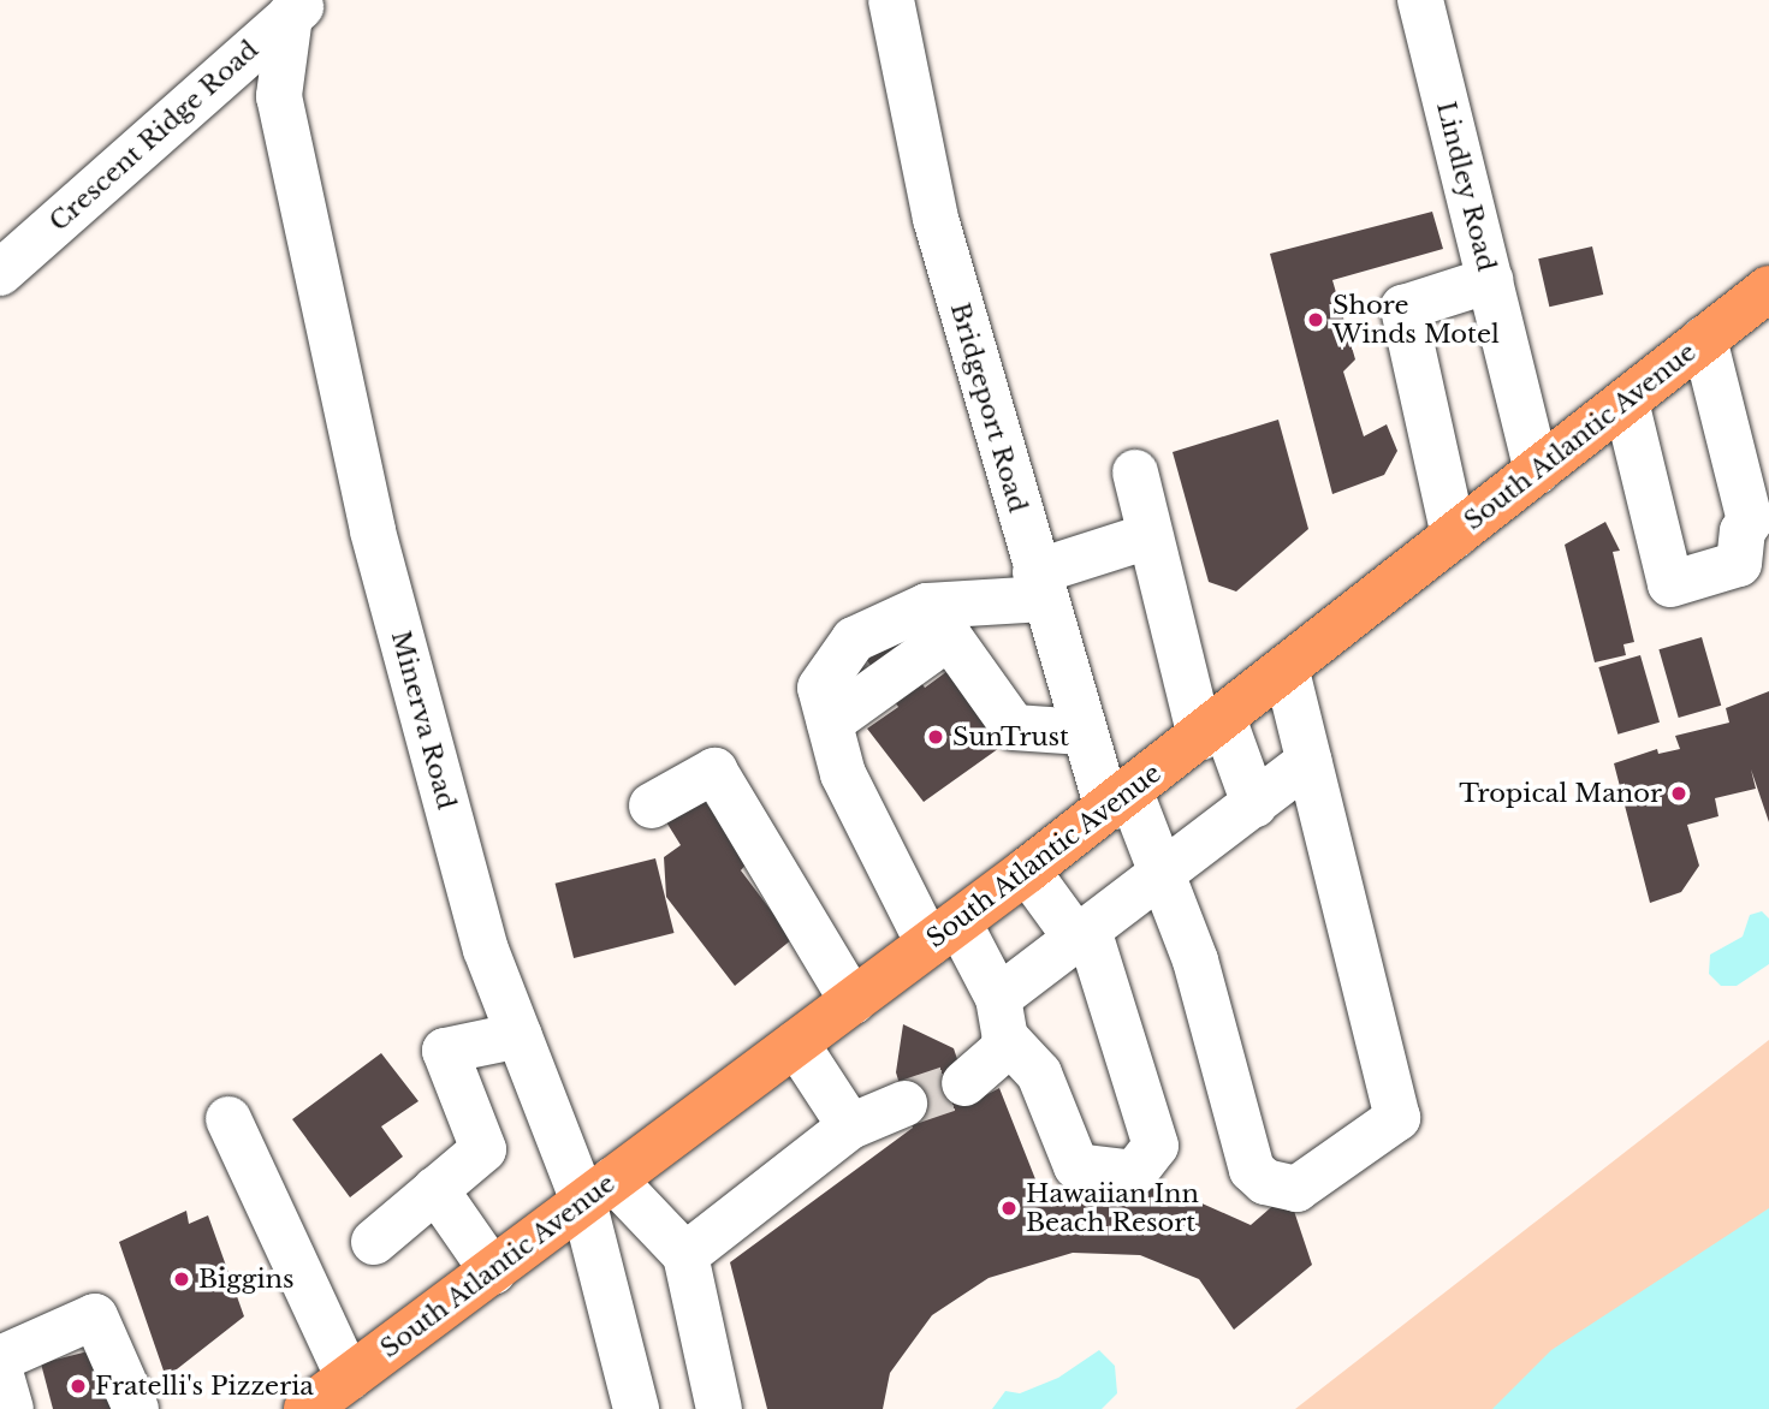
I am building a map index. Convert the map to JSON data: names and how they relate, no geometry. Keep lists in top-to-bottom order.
{
  "streets": {
    "main road": ["South Atlantic Avenue"],
    "street": [
      "Crescent Ridge Road",
      "Lindley Road",
      "Bridgeport Road",
      "Minerva Road"
    ]
  },
  "crossings": [
    ["Crescent Ridge Road", "Minerva Road"],
    ["Lindley Road", "South Atlantic Avenue"],
    ["Bridgeport Road", "South Atlantic Avenue"],
    ["South Atlantic Avenue", "Minerva Road"]
  ],
  "places": [
    "Shore Winds Motel",
    "SunTrust",
    "Tropical Manor",
    "Hawaiian Inn Beach Resort",
    "Biggins",
    "Fratelli's Pizzeria"
  ]
}
